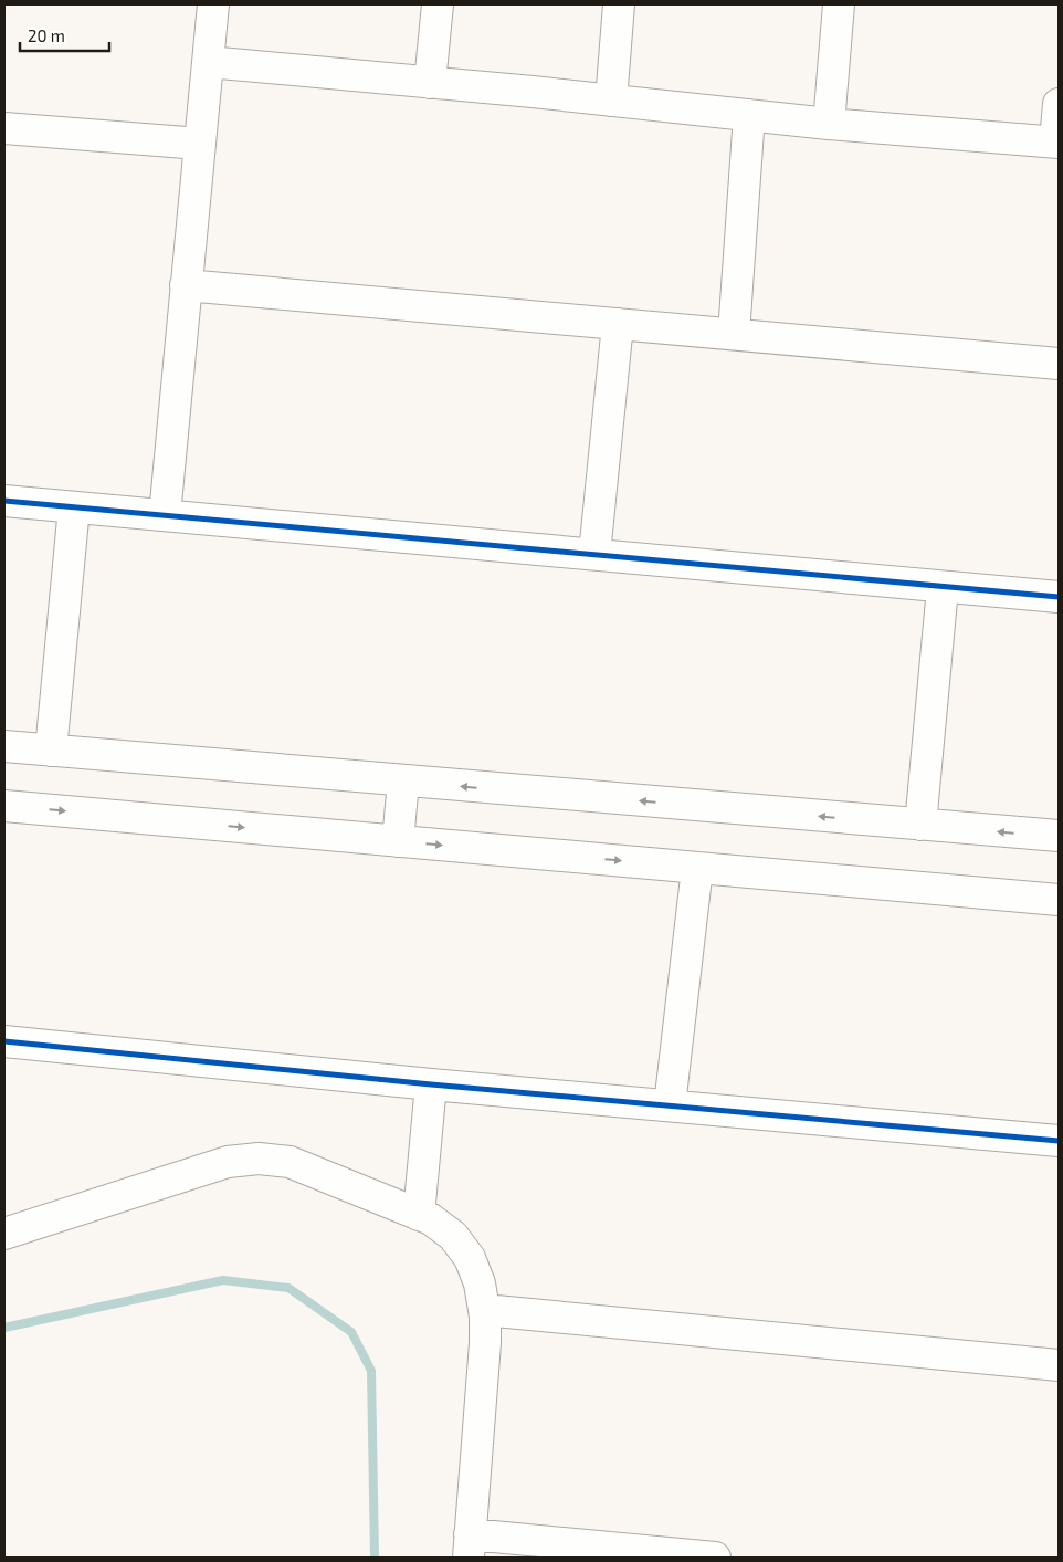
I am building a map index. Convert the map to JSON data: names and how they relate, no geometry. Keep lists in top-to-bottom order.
{
  "scale_bar": "20 m"
}
